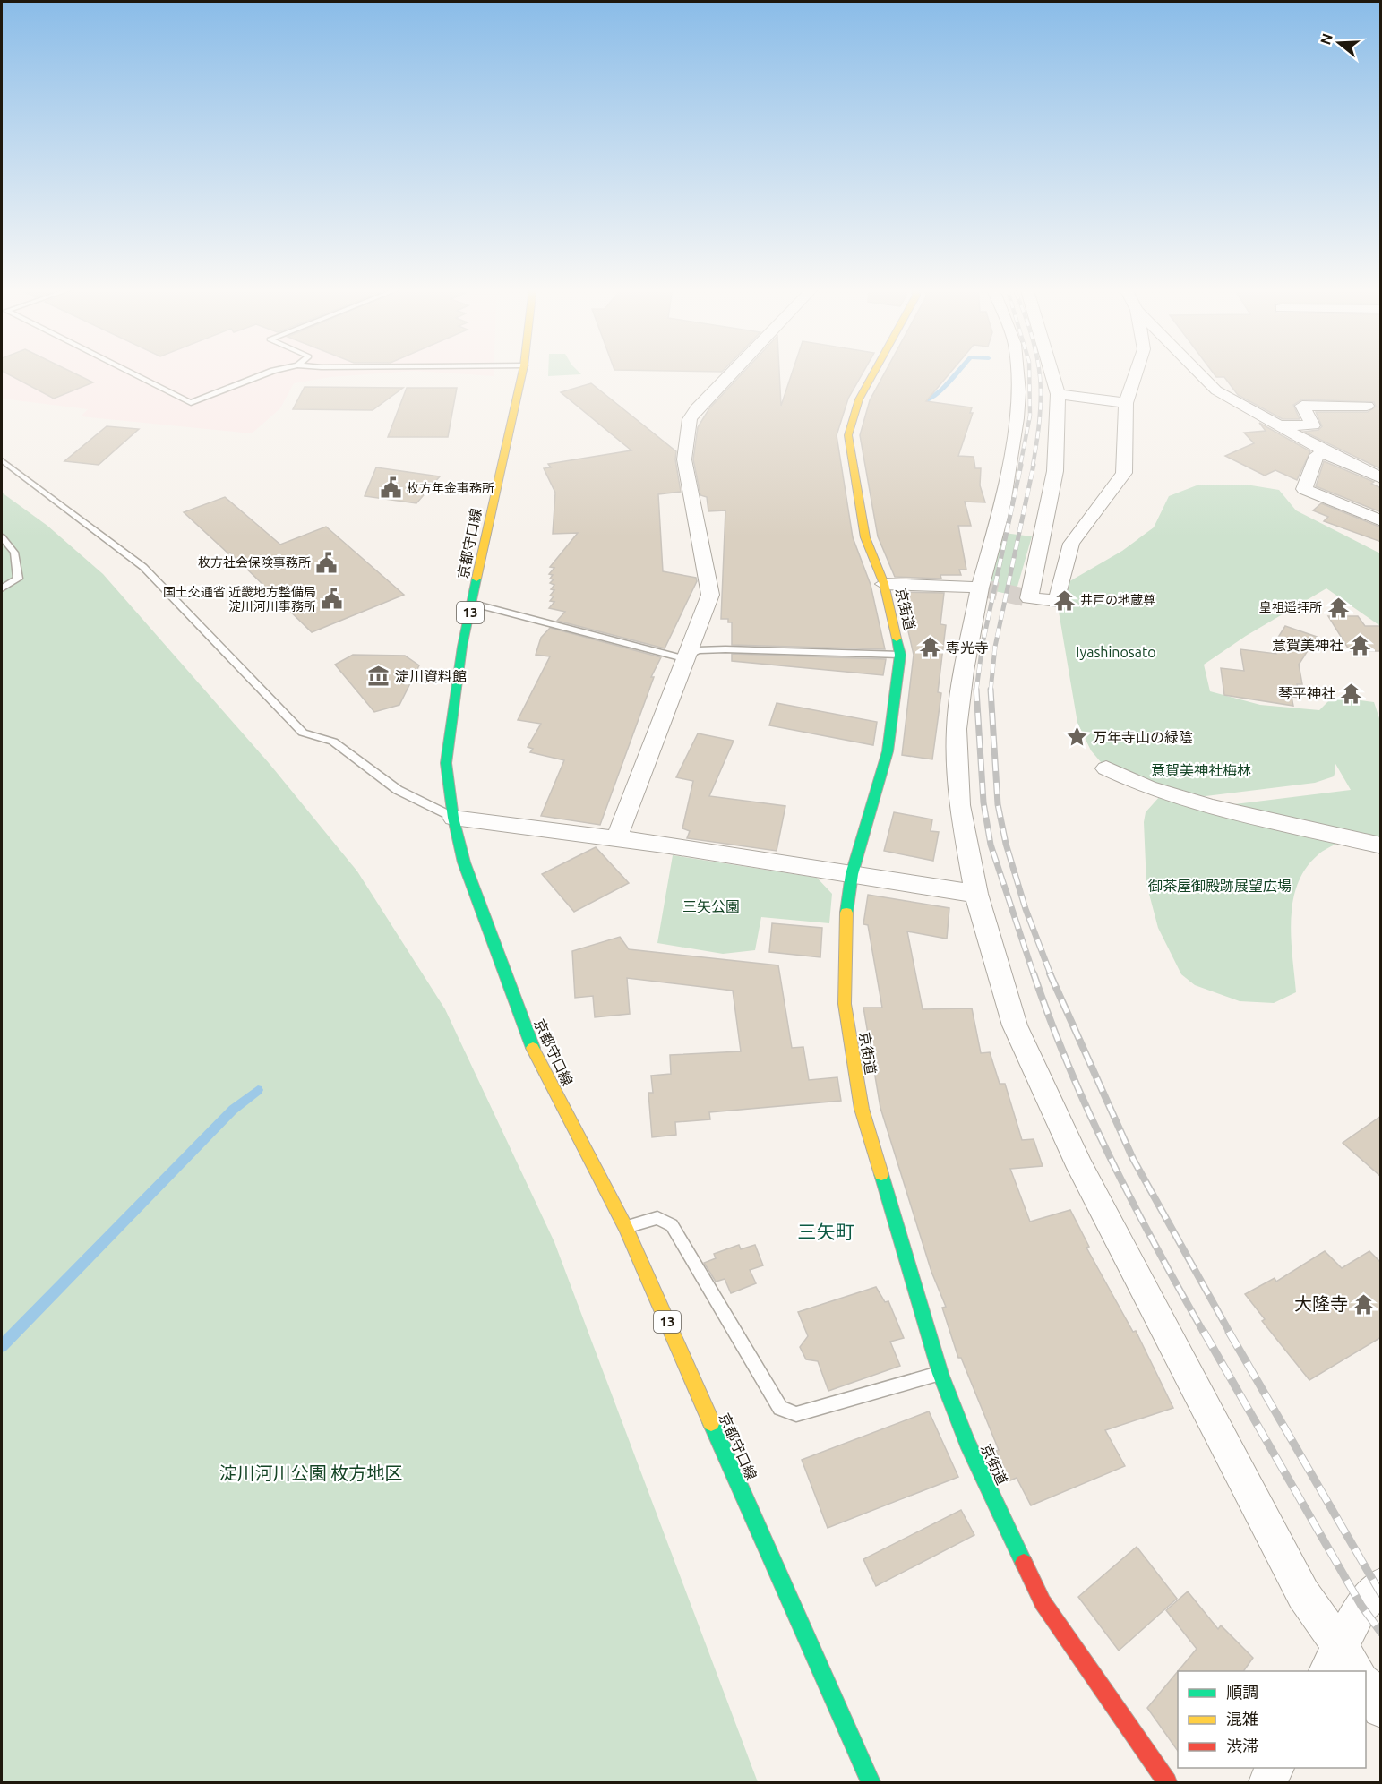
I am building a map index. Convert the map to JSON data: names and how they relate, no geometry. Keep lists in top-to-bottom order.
{
  "streets": {
    "main road": ["京都守口線", "京街道", "13"]
  },
  "districts": ["三矢町"],
  "parks": [
    "Iyashinosato",
    "意賀美神社梅林",
    "御茶屋御殿跡展望広場",
    "三矢公園",
    "淀川河川公園 枚方地区"
  ],
  "places": {
    "public building": ["枚方年金事務所", "枚方社会保険事務所", "国土交通省 近畿地方整備局 淀川河川事務所"],
    "temple": [
      "井戸の地蔵尊",
      "皇祖遥拝所",
      "意賀美神社",
      "専光寺",
      "琴平神社",
      "大隆寺"
    ],
    "museum": ["淀川資料館"],
    "place": ["万年寺山の緑陰"]
  },
  "legend": ["順調", "混雑", "渋滞"],
  "north": "left"
}
